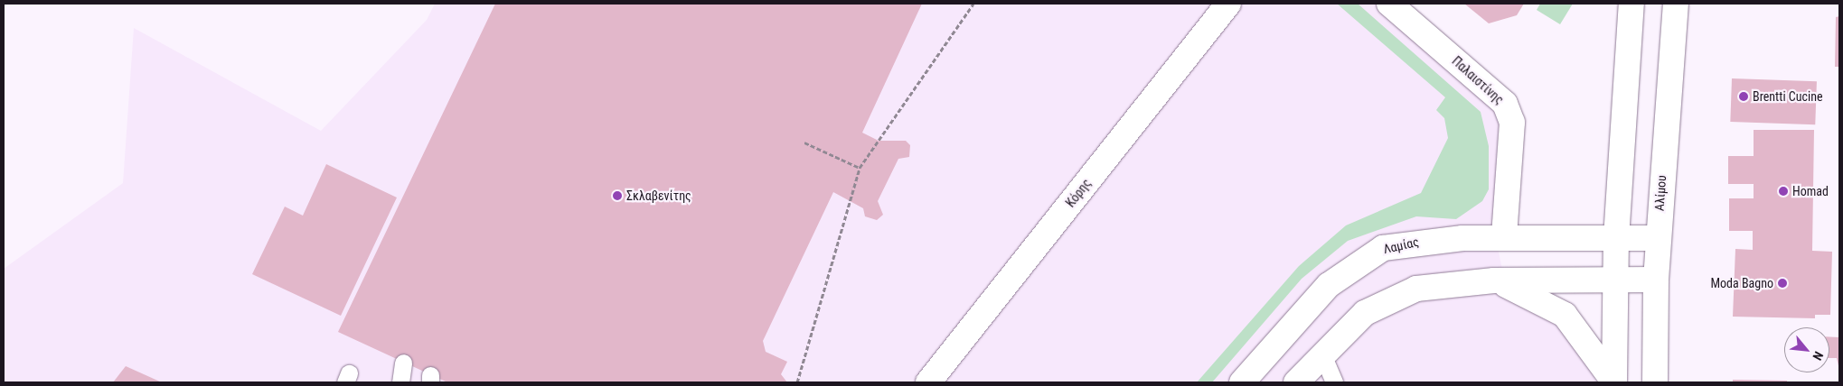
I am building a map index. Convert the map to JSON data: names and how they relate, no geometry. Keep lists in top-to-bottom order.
{
  "streets": {
    "main road": [
      "Παλαιστίνης",
      "Κόρης",
      "Αλίμου",
      "Λαμίας"
    ]
  },
  "crossings": [
    ["Παλαιστίνης", "Λαμίας"],
    ["Αλίμου", "Λαμίας"]
  ],
  "places": [
    "Brentti Cucine",
    "Homad",
    "Σκλαβενίτης",
    "Moda Bagno"
  ],
  "north": "bottom right"
}
